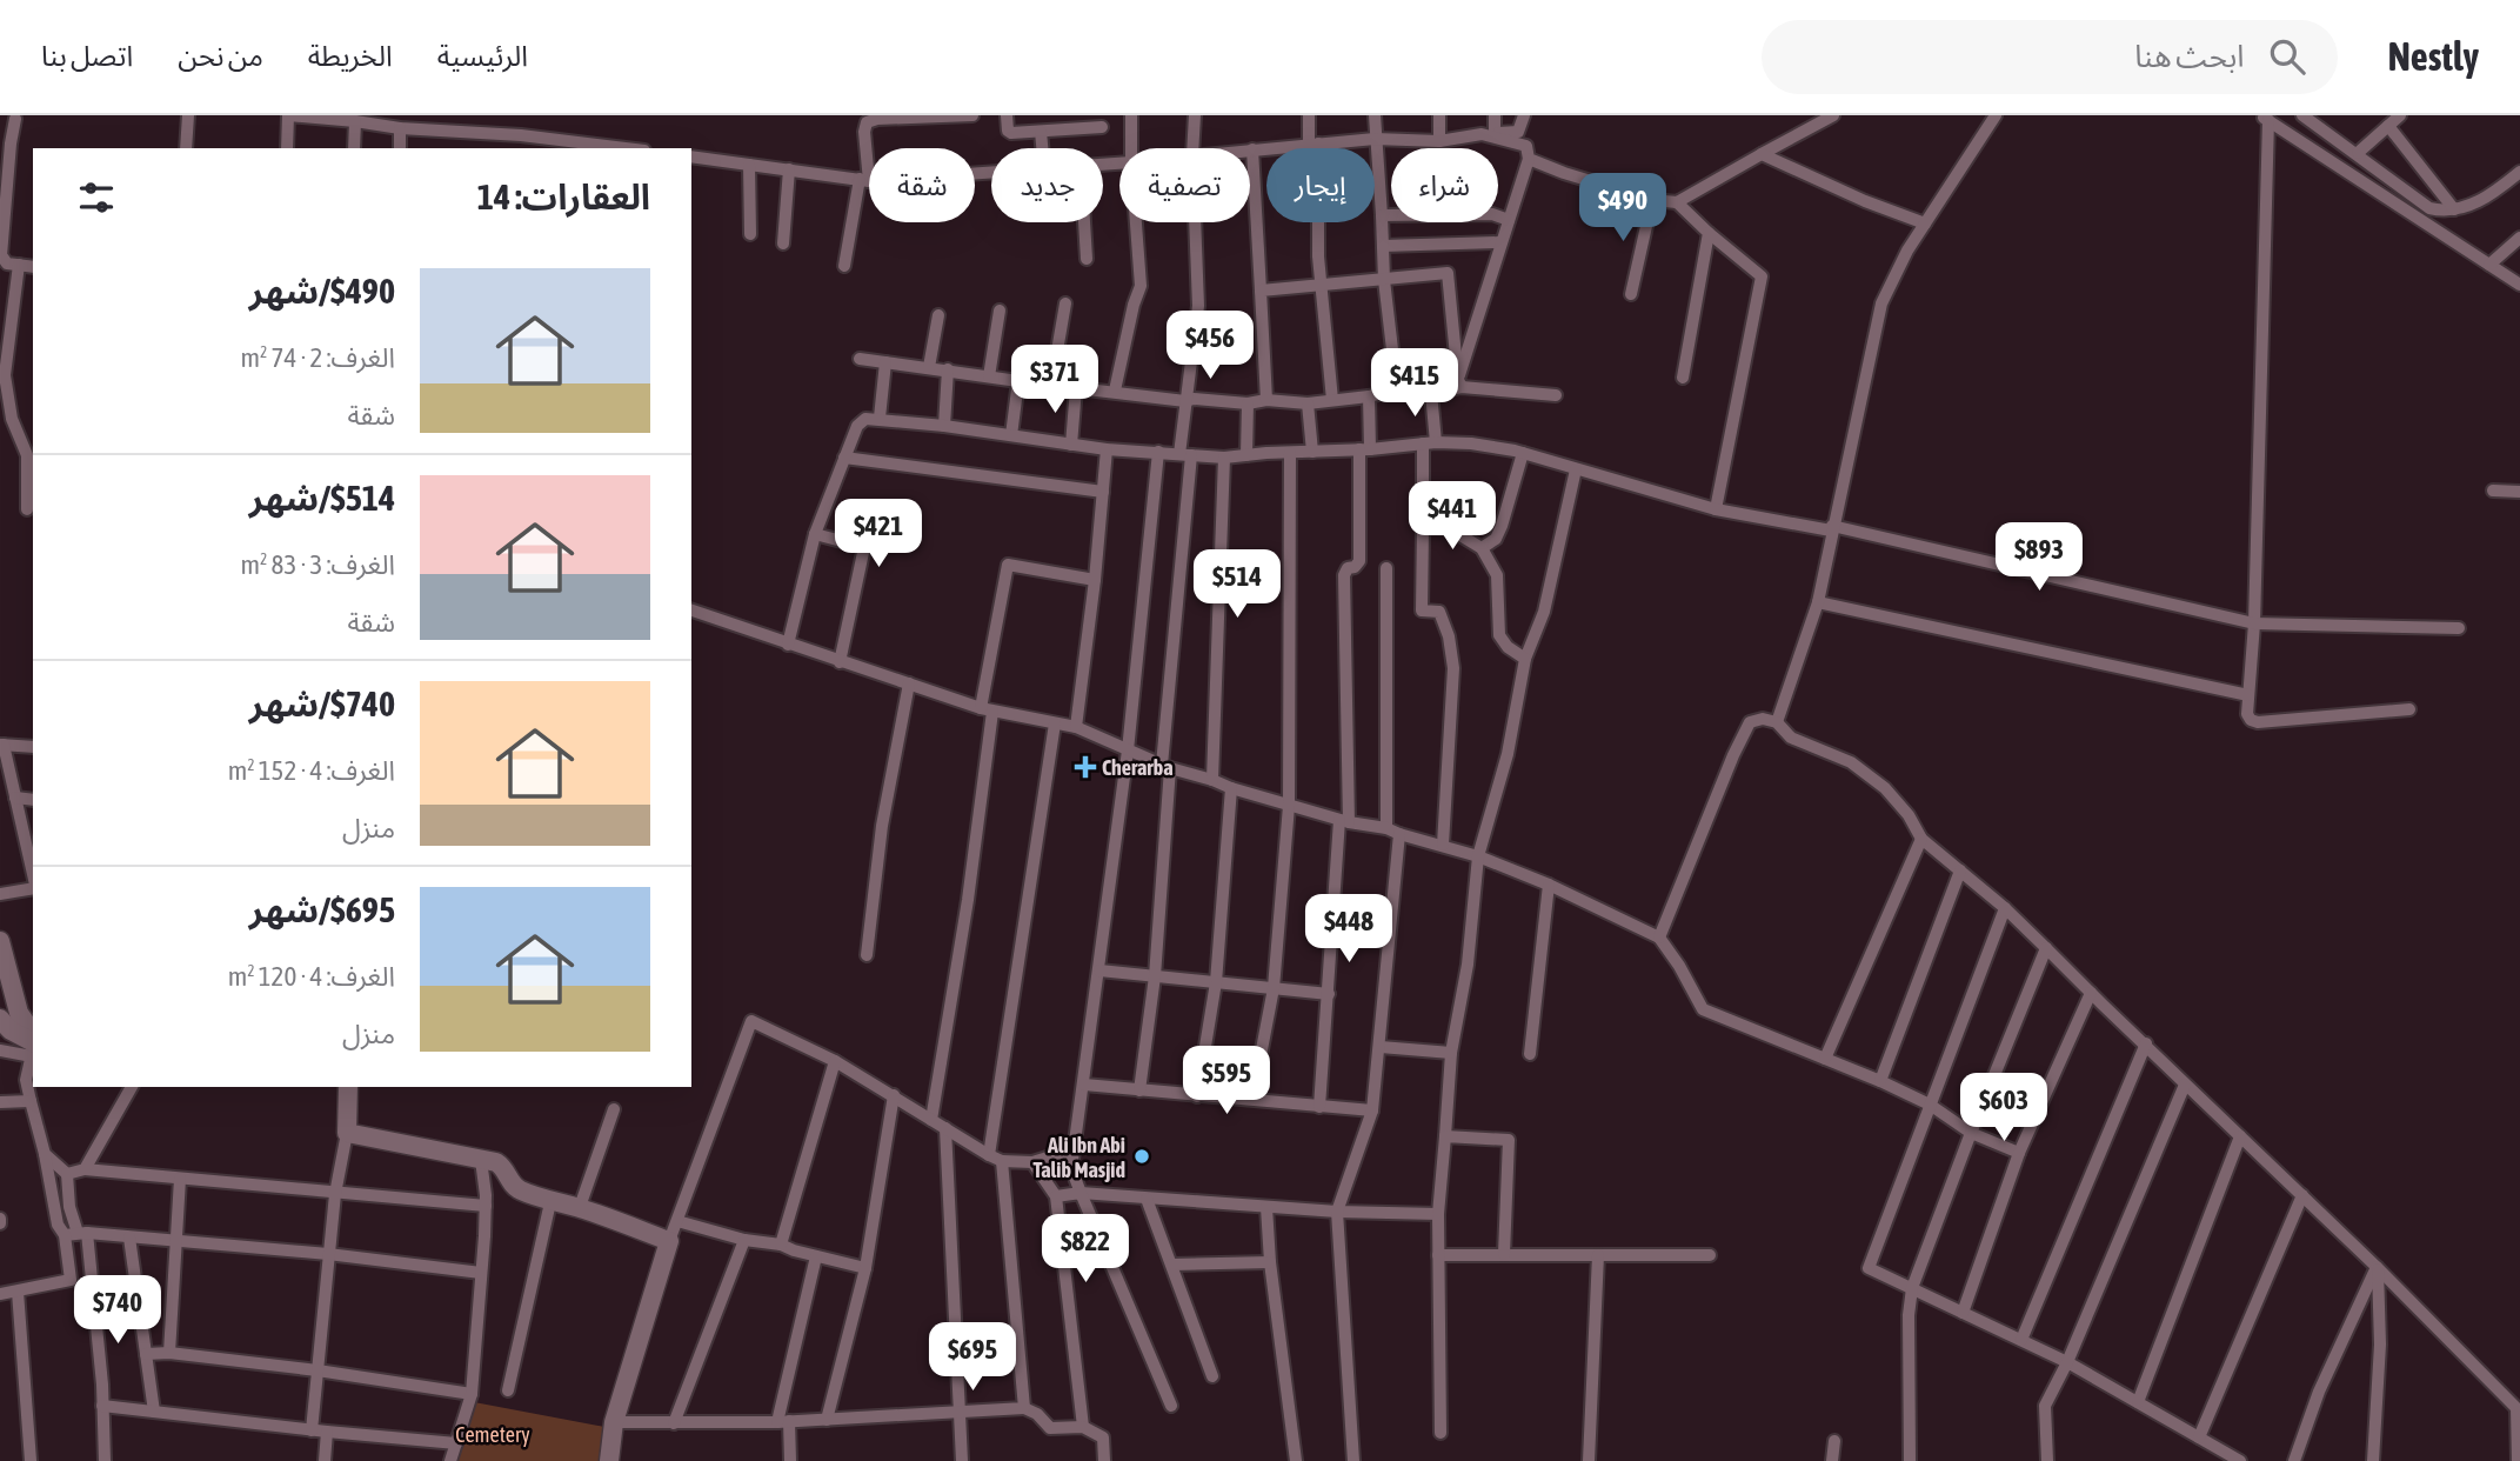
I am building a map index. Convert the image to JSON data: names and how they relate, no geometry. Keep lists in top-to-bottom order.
{
  "parks": ["Cemetery"],
  "places": {
    "health": ["Cherarba"],
    "other": ["Ali Ibn Abi Talib Masjid"]
  },
  "page": {
    "header": "Nestly",
    "search": "ابحث هنا",
    "nav": [
      "الرئيسية",
      "الخريطة",
      "من نحن",
      "اتصل بنا"
    ],
    "chip": [
      "شراء",
      "إيجار",
      "تصفية",
      "جديد",
      "شقة"
    ],
    "heading": "العقارات: 14",
    "price": [
      "$490",
      "$456",
      "$371",
      "$415",
      "$441",
      "$421",
      "$893",
      "$514",
      "$448",
      "$595",
      "$603",
      "$822",
      "$740",
      "$695"
    ],
    "list": [
      {
        "name": "$490/شهر",
        "note": "الغرف: 2 · 74 m² · شقة"
      },
      {
        "name": "$514/شهر",
        "note": "الغرف: 3 · 83 m² · شقة"
      },
      {
        "name": "$740/شهر",
        "note": "الغرف: 4 · 152 m² · منزل"
      },
      {
        "name": "$695/شهر",
        "note": "الغرف: 4 · 120 m² · منزل"
      }
    ]
  }
}
